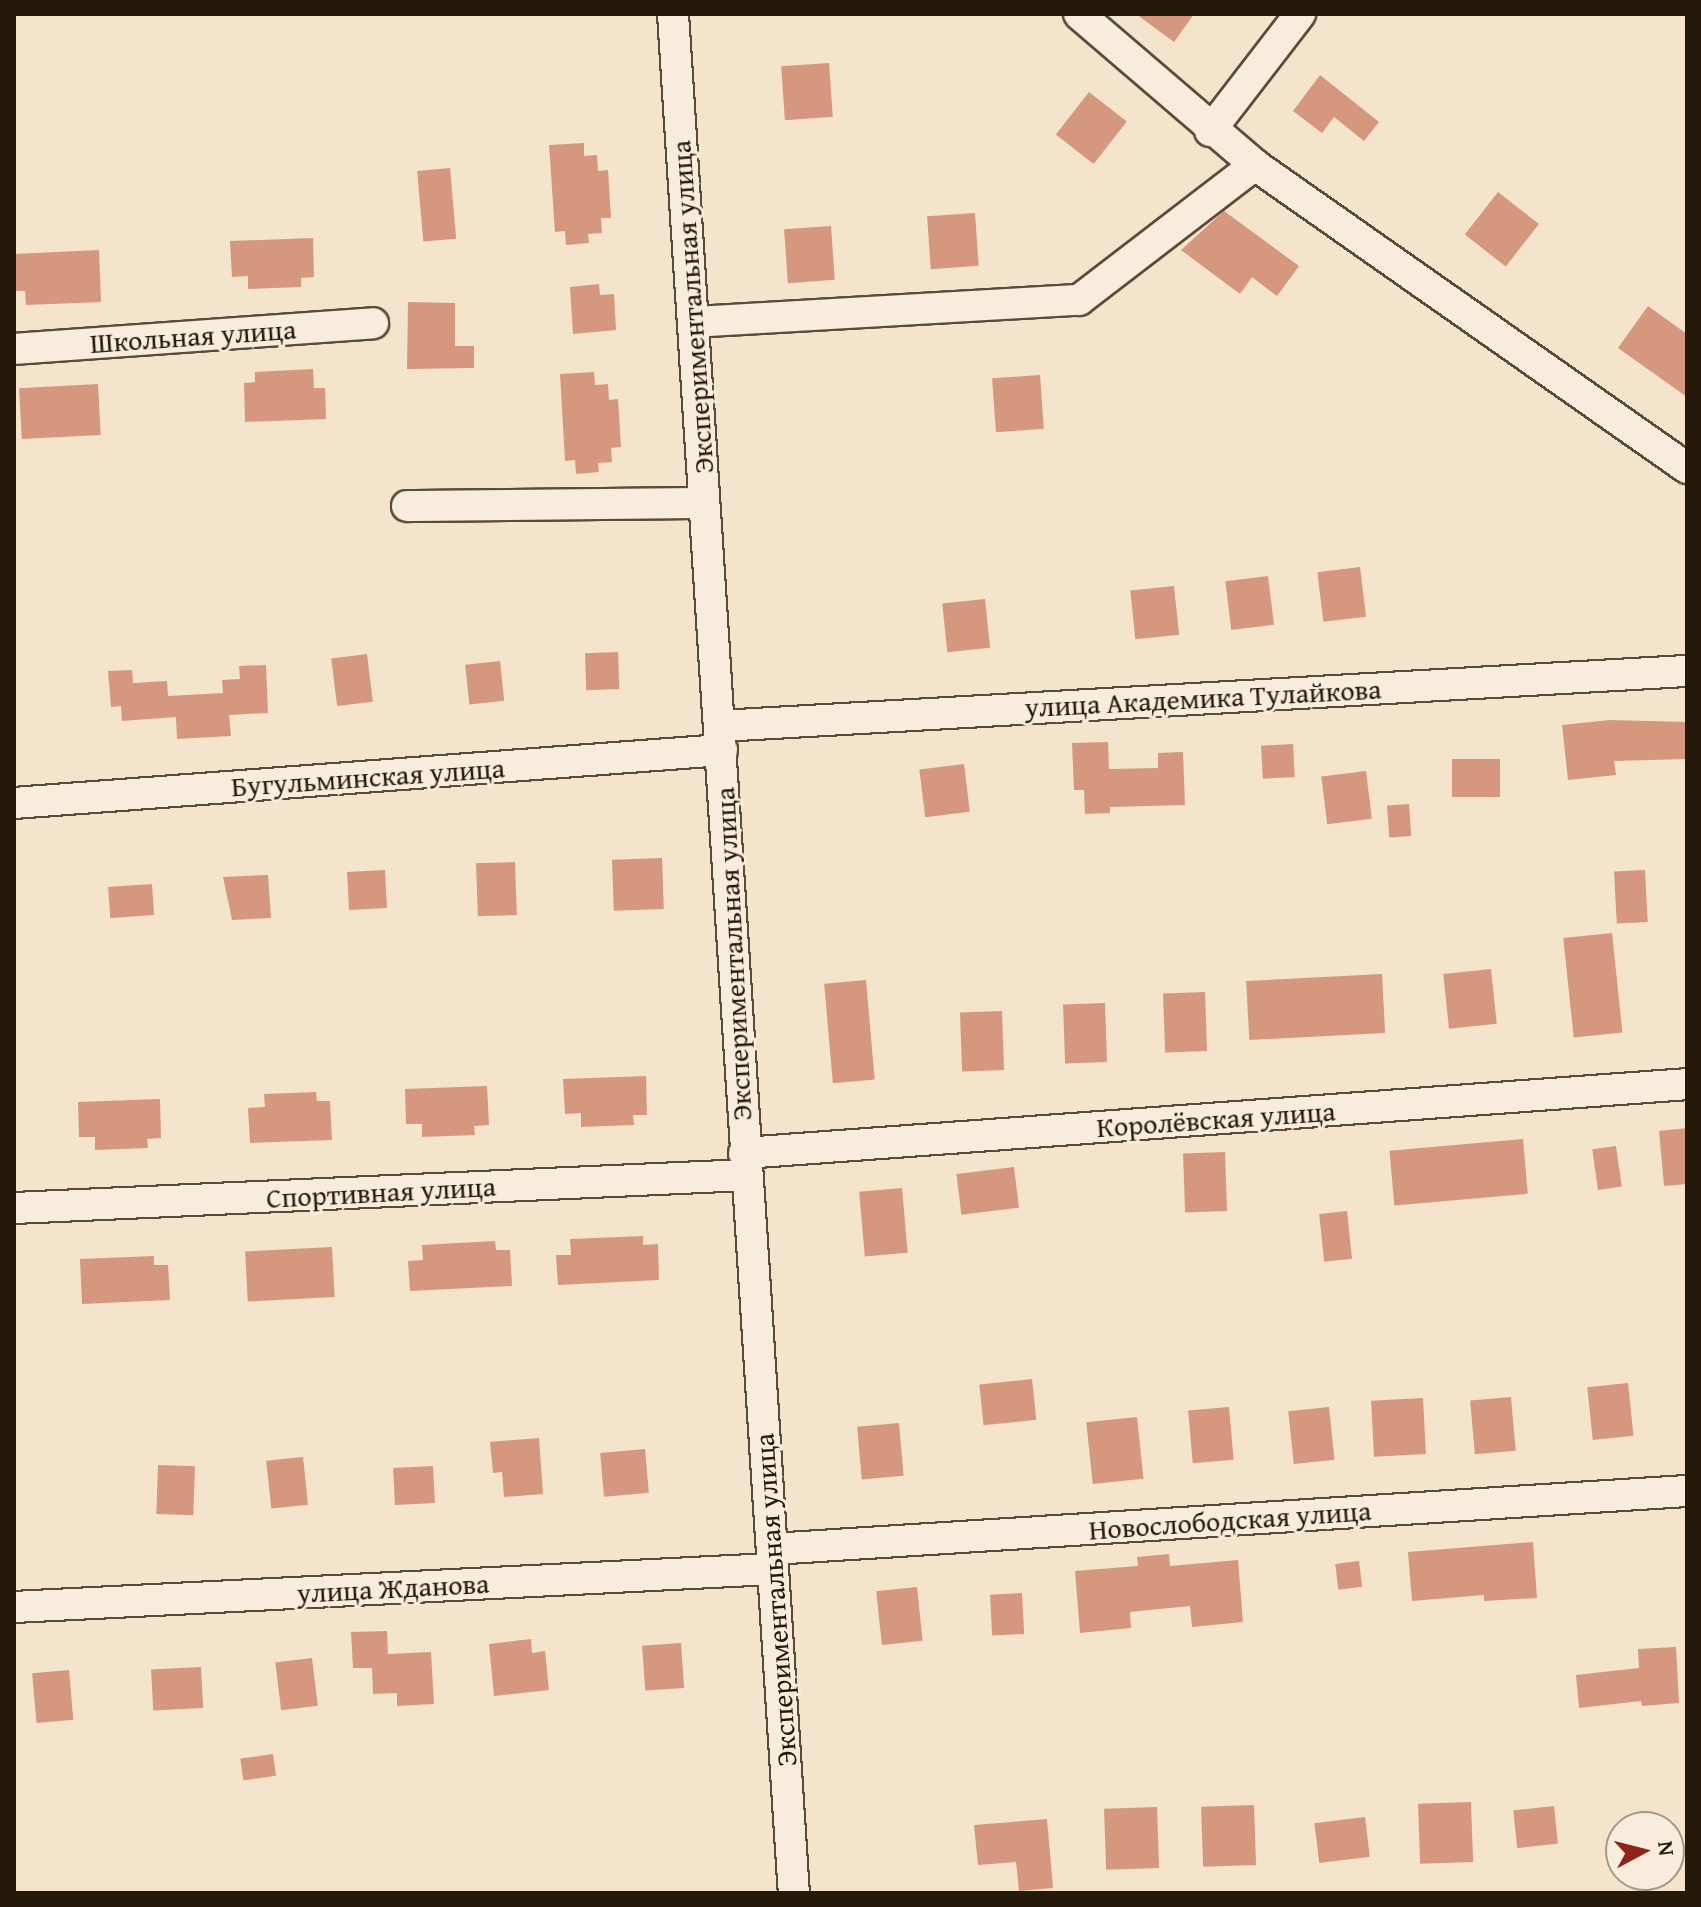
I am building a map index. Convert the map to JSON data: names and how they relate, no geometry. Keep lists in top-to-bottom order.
{
  "streets": {
    "street": [
      "Экспериментальная улица",
      "Школьная улица",
      "улица Академика Тулайкова",
      "Бугульминская улица",
      "Королёвская улица",
      "Спортивная улица",
      "Новослободская улица",
      "улица Жданова"
    ]
  },
  "crossings": [
    ["Экспериментальная улица", "улица Академика Тулайкова"],
    ["Экспериментальная улица", "Бугульминская улица"],
    ["Экспериментальная улица", "Королёвская улица"],
    ["Экспериментальная улица", "Спортивная улица"],
    ["Экспериментальная улица", "Новослободская улица"],
    ["Экспериментальная улица", "улица Жданова"],
    ["улица Академика Тулайкова", "Бугульминская улица"],
    ["Королёвская улица", "Спортивная улица"],
    ["Новослободская улица", "улица Жданова"]
  ],
  "north": "right"
}
